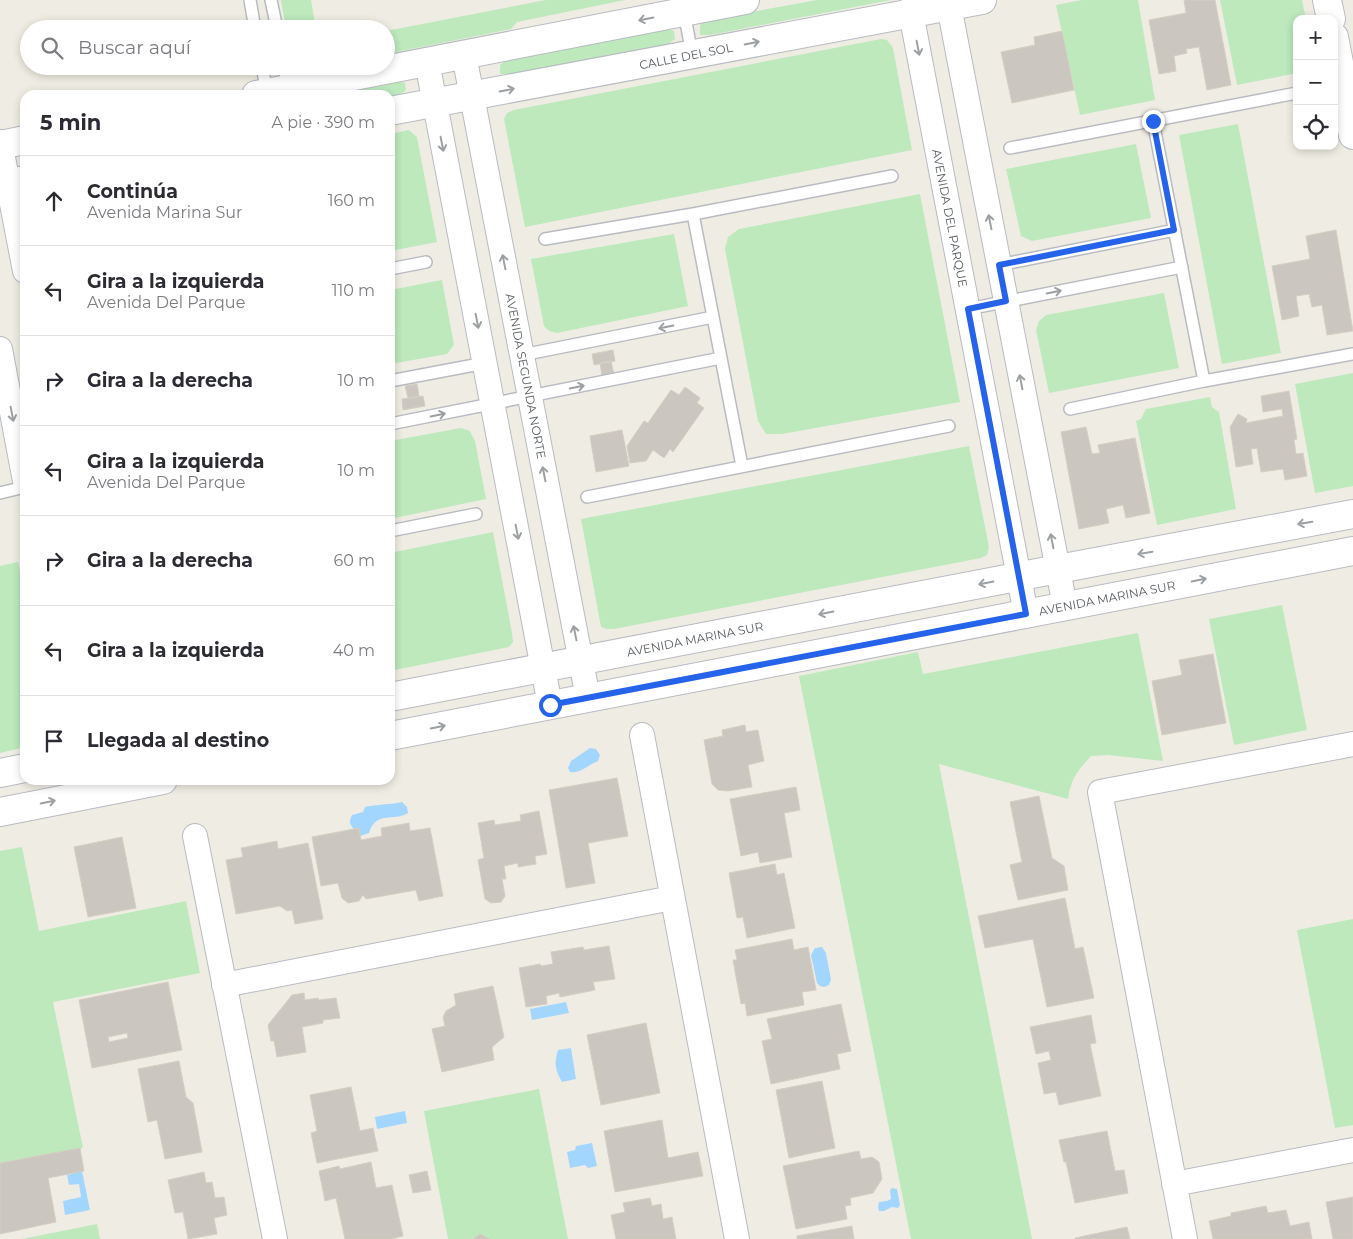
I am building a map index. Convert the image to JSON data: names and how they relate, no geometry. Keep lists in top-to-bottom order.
{
  "streets": {
    "street": [
      "CALLE DEL SOL",
      "AVENIDA DEL PARQUE",
      "AVENIDA SEGUNDA NORTE",
      "AVENIDA MARINA SUR"
    ]
  },
  "crossings": [
    ["CALLE DEL SOL", "AVENIDA DEL PARQUE"],
    ["CALLE DEL SOL", "AVENIDA SEGUNDA NORTE"],
    ["AVENIDA DEL PARQUE", "AVENIDA MARINA SUR"],
    ["AVENIDA SEGUNDA NORTE", "AVENIDA MARINA SUR"]
  ],
  "page": {
    "map_buttons": ["+", "−"],
    "search": "Buscar aquí",
    "heading": ["5 min", "A pie · 390 m"],
    "list": [
      ["Continúa", "Avenida Marina Sur", "160 m"],
      ["Gira a la izquierda", "Avenida Del Parque", "110 m"],
      ["Gira a la derecha", "10 m"],
      ["Gira a la izquierda", "Avenida Del Parque", "10 m"],
      ["Gira a la derecha", "60 m"],
      ["Gira a la izquierda", "40 m"],
      "Llegada al destino"
    ]
  }
}
